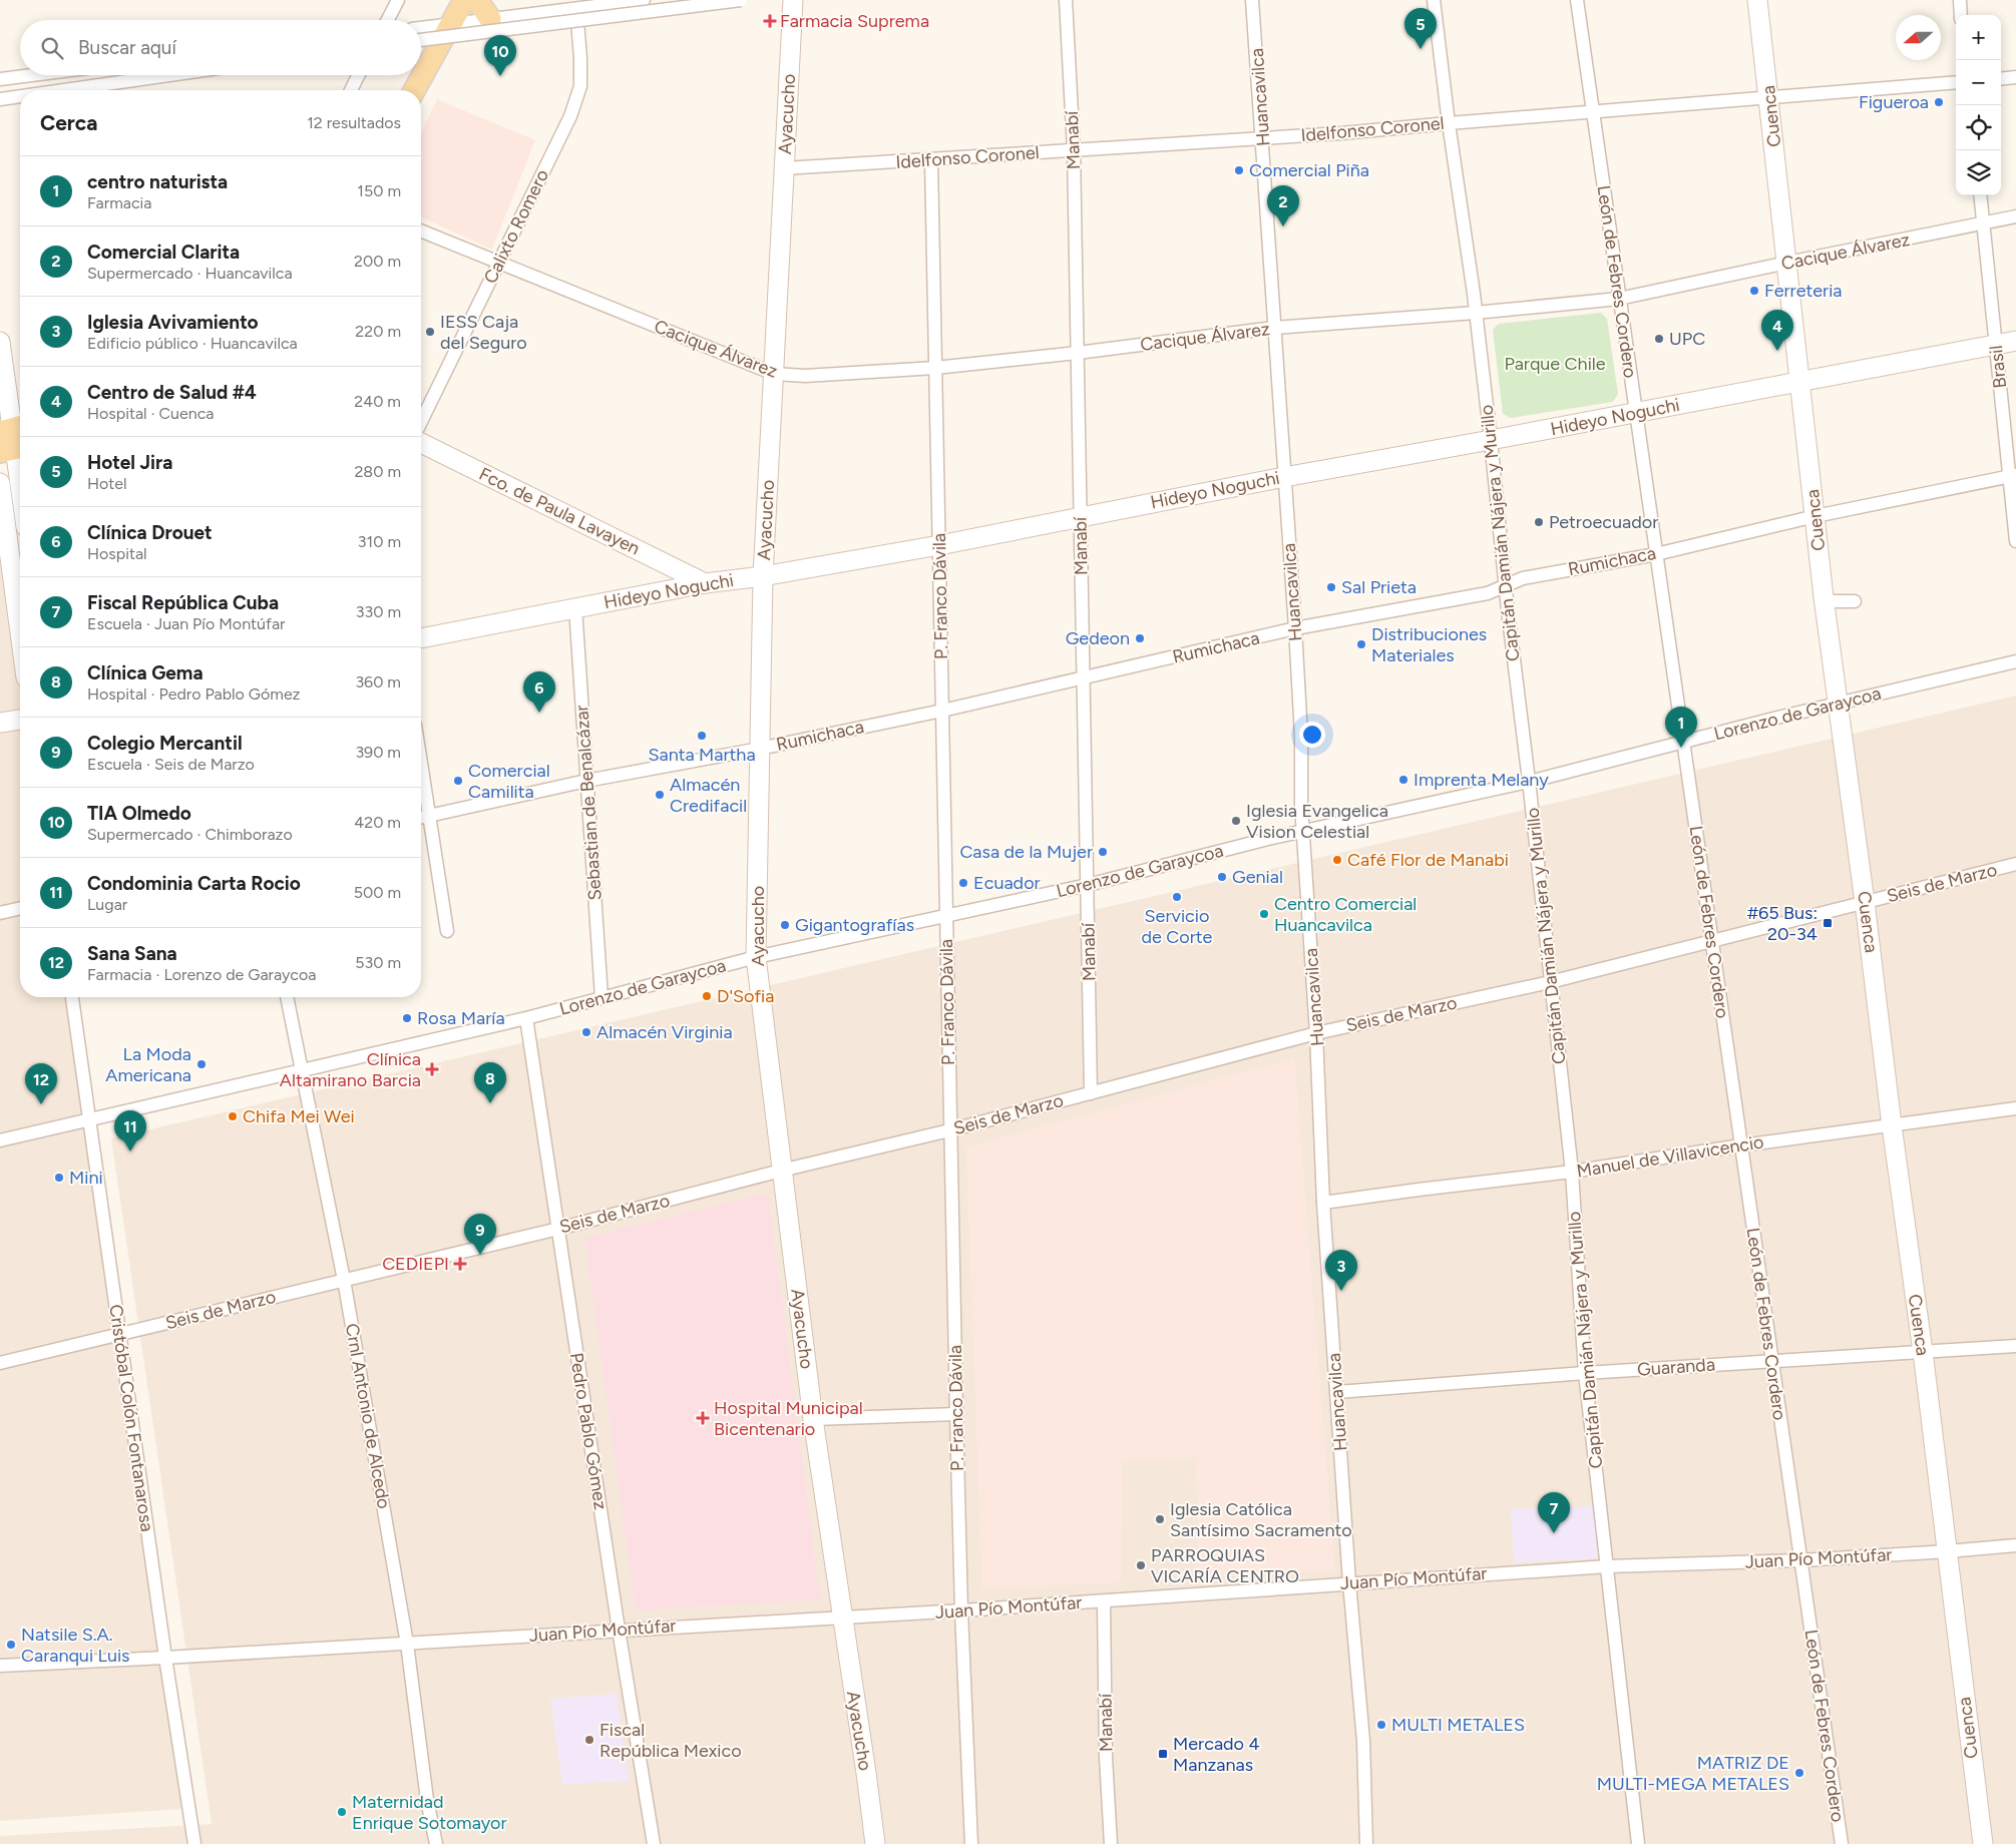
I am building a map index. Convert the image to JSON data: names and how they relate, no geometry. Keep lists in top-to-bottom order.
{
  "streets": {
    "street": [
      "Huancavilca",
      "Ayacucho",
      "Cuenca",
      "Idelfonso Coronel",
      "Manabí",
      "Calixto Romero",
      "Cacique Álvarez",
      "León de Febres Cordero",
      "Brasil",
      "Hideyo Noguchi",
      "Fco. de Paula Lavayen",
      "Capitán Damián Nájera y Murillo",
      "Rumichaca",
      "P. Franco Dávila",
      "Lorenzo de Garaycoa",
      "Sebastian de Benalcázar",
      "Seis de Marzo",
      "Manuel de Villavicencio",
      "Guaranda",
      "Crnl Antonio de Alcedo",
      "Cristóbal Colón Fontanarosa",
      "Pedro Pablo Gómez",
      "Juan Pío Montúfar"
    ]
  },
  "crossings": [
    ["Huancavilca", "Idelfonso Coronel"],
    ["Huancavilca", "Cacique Álvarez"],
    ["Huancavilca", "Hideyo Noguchi"],
    ["Huancavilca", "Rumichaca"],
    ["Huancavilca", "Lorenzo de Garaycoa"],
    ["Huancavilca", "Seis de Marzo"],
    ["Huancavilca", "Manuel de Villavicencio"],
    ["Huancavilca", "Guaranda"],
    ["Huancavilca", "Juan Pío Montúfar"],
    ["Ayacucho", "Idelfonso Coronel"],
    ["Ayacucho", "Cacique Álvarez"],
    ["Ayacucho", "Hideyo Noguchi"],
    ["Ayacucho", "Rumichaca"],
    ["Ayacucho", "Lorenzo de Garaycoa"],
    ["Ayacucho", "Seis de Marzo"],
    ["Ayacucho", "Juan Pío Montúfar"],
    ["Cuenca", "Idelfonso Coronel"],
    ["Cuenca", "Cacique Álvarez"],
    ["Cuenca", "Hideyo Noguchi"],
    ["Cuenca", "Rumichaca"],
    ["Cuenca", "Lorenzo de Garaycoa"],
    ["Cuenca", "Seis de Marzo"],
    ["Cuenca", "Manuel de Villavicencio"],
    ["Cuenca", "Guaranda"],
    ["Cuenca", "Juan Pío Montúfar"],
    ["Idelfonso Coronel", "Manabí"],
    ["Idelfonso Coronel", "León de Febres Cordero"],
    ["Idelfonso Coronel", "Capitán Damián Nájera y Murillo"],
    ["Idelfonso Coronel", "P. Franco Dávila"],
    ["Manabí", "Cacique Álvarez"],
    ["Manabí", "Hideyo Noguchi"],
    ["Manabí", "Rumichaca"],
    ["Manabí", "Lorenzo de Garaycoa"],
    ["Manabí", "Seis de Marzo"],
    ["Manabí", "Juan Pío Montúfar"],
    ["Calixto Romero", "Cacique Álvarez"],
    ["Cacique Álvarez", "León de Febres Cordero"],
    ["Cacique Álvarez", "Brasil"],
    ["Cacique Álvarez", "Capitán Damián Nájera y Murillo"],
    ["Cacique Álvarez", "P. Franco Dávila"],
    ["León de Febres Cordero", "Hideyo Noguchi"],
    ["León de Febres Cordero", "Rumichaca"],
    ["León de Febres Cordero", "Lorenzo de Garaycoa"],
    ["León de Febres Cordero", "Seis de Marzo"],
    ["León de Febres Cordero", "Manuel de Villavicencio"],
    ["León de Febres Cordero", "Guaranda"],
    ["León de Febres Cordero", "Juan Pío Montúfar"],
    ["Brasil", "Hideyo Noguchi"],
    ["Brasil", "Rumichaca"],
    ["Hideyo Noguchi", "Fco. de Paula Lavayen"],
    ["Hideyo Noguchi", "Capitán Damián Nájera y Murillo"],
    ["Hideyo Noguchi", "P. Franco Dávila"],
    ["Hideyo Noguchi", "Sebastian de Benalcázar"],
    ["Capitán Damián Nájera y Murillo", "Rumichaca"],
    ["Capitán Damián Nájera y Murillo", "Lorenzo de Garaycoa"],
    ["Capitán Damián Nájera y Murillo", "Seis de Marzo"],
    ["Capitán Damián Nájera y Murillo", "Manuel de Villavicencio"],
    ["Capitán Damián Nájera y Murillo", "Guaranda"],
    ["Capitán Damián Nájera y Murillo", "Juan Pío Montúfar"],
    ["Rumichaca", "P. Franco Dávila"],
    ["Rumichaca", "Sebastian de Benalcázar"],
    ["P. Franco Dávila", "Lorenzo de Garaycoa"],
    ["P. Franco Dávila", "Seis de Marzo"],
    ["P. Franco Dávila", "Juan Pío Montúfar"],
    ["Lorenzo de Garaycoa", "Sebastian de Benalcázar"],
    ["Lorenzo de Garaycoa", "Crnl Antonio de Alcedo"],
    ["Lorenzo de Garaycoa", "Cristóbal Colón Fontanarosa"],
    ["Lorenzo de Garaycoa", "Pedro Pablo Gómez"],
    ["Seis de Marzo", "Crnl Antonio de Alcedo"],
    ["Seis de Marzo", "Cristóbal Colón Fontanarosa"],
    ["Seis de Marzo", "Pedro Pablo Gómez"],
    ["Crnl Antonio de Alcedo", "Juan Pío Montúfar"],
    ["Cristóbal Colón Fontanarosa", "Juan Pío Montúfar"],
    ["Pedro Pablo Gómez", "Juan Pío Montúfar"]
  ],
  "parks": ["Parque Chile"],
  "places": {
    "health": [
      "Farmacia Suprema",
      "Clínica Altamirano Barcia",
      "CEDIEPI",
      "Hospital Municipal Bicentenario"
    ],
    "other": [
      "Figueroa",
      "Comercial Piña",
      "Ferreteria",
      "IESS Caja del Seguro",
      "UPC",
      "Petroecuador",
      "Sal Prieta",
      "Gedeon",
      "Distribuciones Materiales",
      "Santa Martha",
      "Imprenta Melany",
      "Comercial Camilita",
      "Almacén Credifacil",
      "Iglesia Evangelica Vision Celestial",
      "Casa de la Mujer",
      "Café Flor de Manabi",
      "Genial",
      "Ecuador",
      "Servicio de Corte",
      "Centro Comercial Huancavilca",
      "Gigantografías",
      "D'Sofia",
      "Rosa María",
      "Almacén Virginia",
      "La Moda Americana",
      "Chifa Mei Wei",
      "Mini",
      "Iglesia Católica Santísimo Sacramento",
      "PARROQUIAS VICARÍA CENTRO",
      "Natsile S.A. Caranqui Luis",
      "MULTI METALES",
      "Fiscal República Mexico",
      "MATRIZ DE MULTI-MEGA METALES",
      "Maternidad Enrique Sotomayor"
    ],
    "transit": ["#65 Bus: 20-34", "Mercado 4 Manzanas"]
  },
  "north": "left",
  "page": {
    "pins": [
      "5",
      "10",
      "2",
      "4",
      "6",
      "1",
      "8",
      "12",
      "11",
      "9",
      "3",
      "7"
    ],
    "map_buttons": ["+", "−"],
    "search": "Buscar aquí",
    "heading": ["Cerca", "12 resultados"],
    "list": [
      {
        "mark": "1",
        "name": "centro naturista",
        "note": "Farmacia",
        "value": "150 m"
      },
      {
        "mark": "2",
        "name": "Comercial Clarita",
        "note": "Supermercado · Huancavilca",
        "value": "200 m"
      },
      {
        "mark": "3",
        "name": "Iglesia Avivamiento",
        "note": "Edificio público · Huancavilca",
        "value": "220 m"
      },
      {
        "mark": "4",
        "name": "Centro de Salud #4",
        "note": "Hospital · Cuenca",
        "value": "240 m"
      },
      {
        "mark": "5",
        "name": "Hotel Jira",
        "note": "Hotel",
        "value": "280 m"
      },
      {
        "mark": "6",
        "name": "Clínica Drouet",
        "note": "Hospital",
        "value": "310 m"
      },
      {
        "mark": "7",
        "name": "Fiscal República Cuba",
        "note": "Escuela · Juan Pío Montúfar",
        "value": "330 m"
      },
      {
        "mark": "8",
        "name": "Clínica Gema",
        "note": "Hospital · Pedro Pablo Gómez",
        "value": "360 m"
      },
      {
        "mark": "9",
        "name": "Colegio Mercantil",
        "note": "Escuela · Seis de Marzo",
        "value": "390 m"
      },
      {
        "mark": "10",
        "name": "TIA Olmedo",
        "note": "Supermercado · Chimborazo",
        "value": "420 m"
      },
      {
        "mark": "11",
        "name": "Condominia Carta Rocio",
        "note": "Lugar",
        "value": "500 m"
      },
      {
        "mark": "12",
        "name": "Sana Sana",
        "note": "Farmacia · Lorenzo de Garaycoa",
        "value": "530 m"
      }
    ]
  }
}
